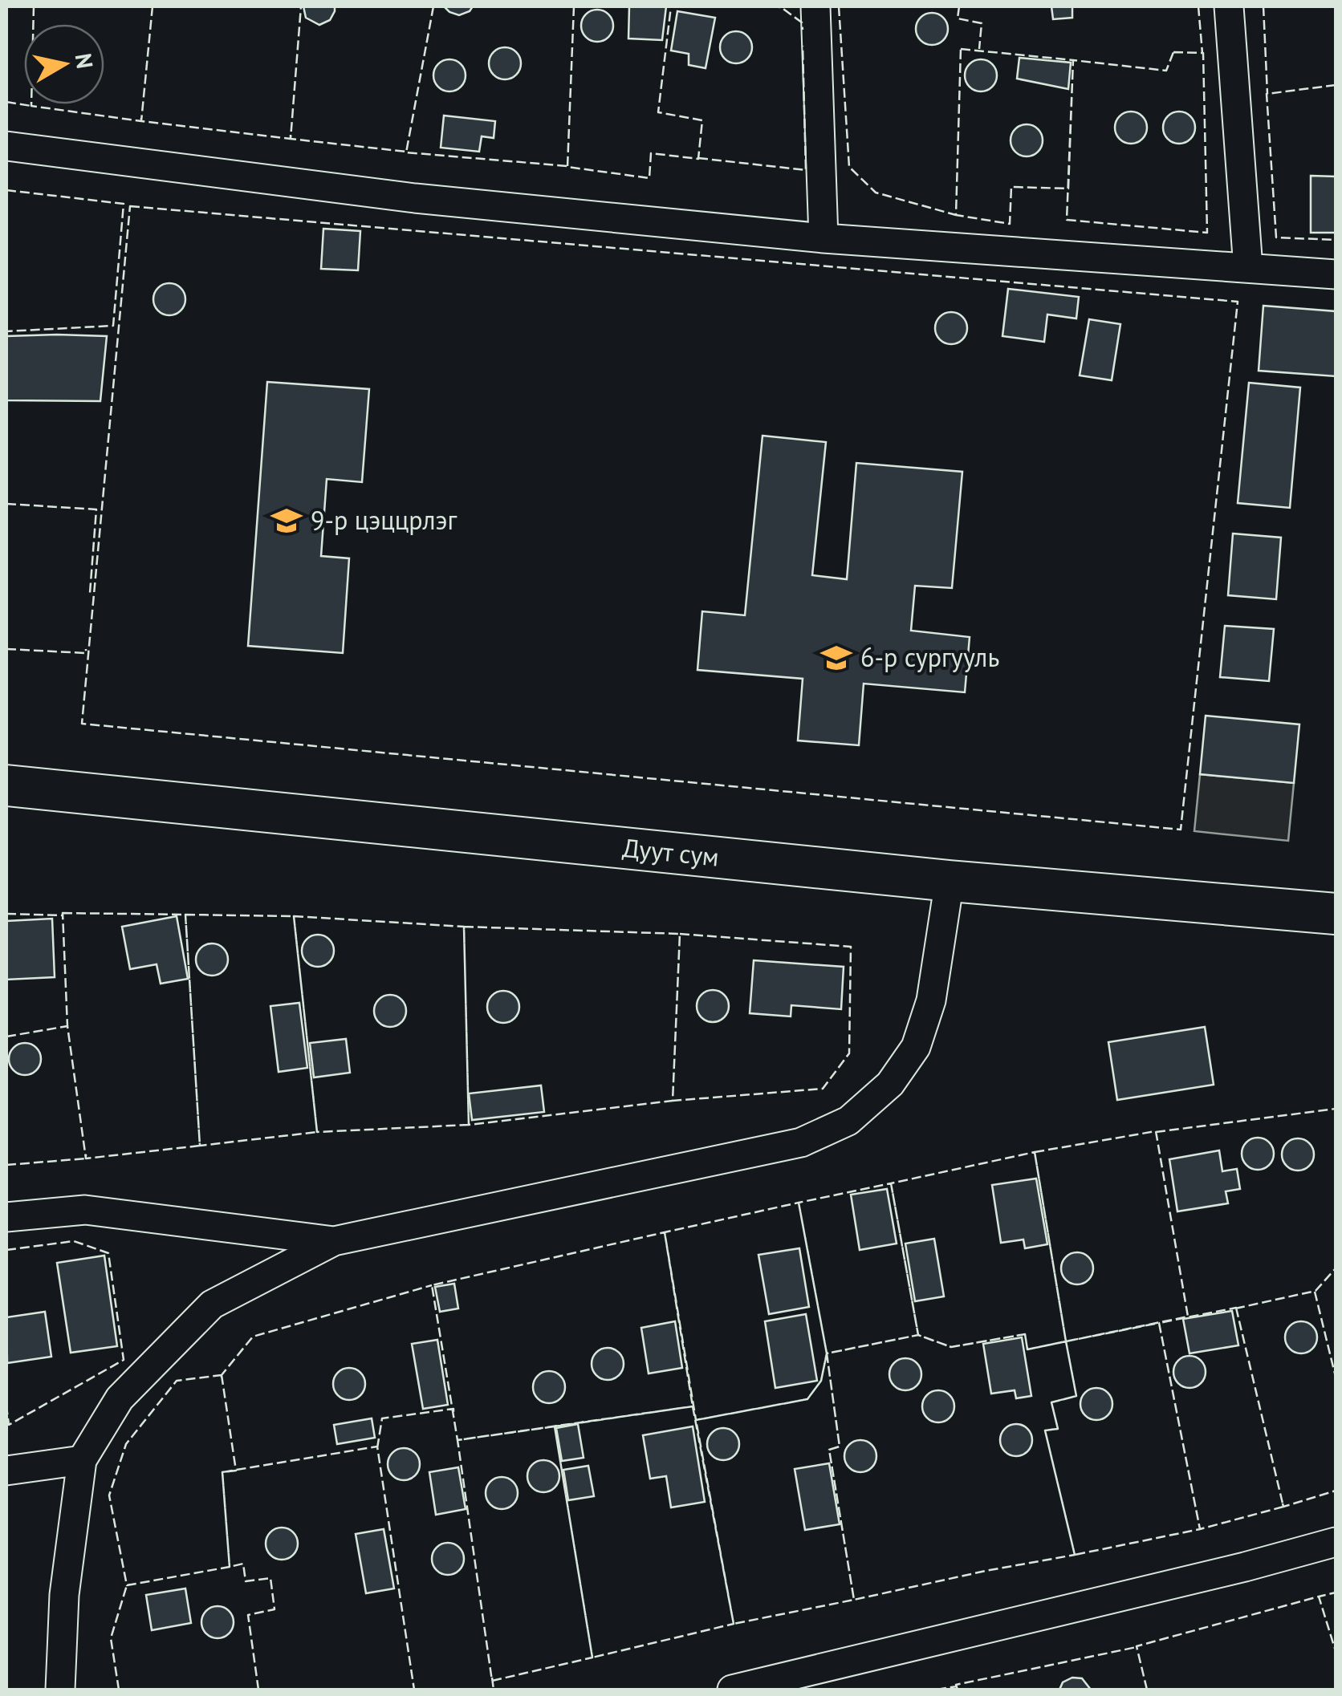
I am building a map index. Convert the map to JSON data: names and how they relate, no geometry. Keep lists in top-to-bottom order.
{
  "streets": {
    "main road": ["Дуут сум"]
  },
  "places": {
    "school or university": ["9-р цэццрлэг", "6-р сургууль"]
  },
  "north": "right"
}
